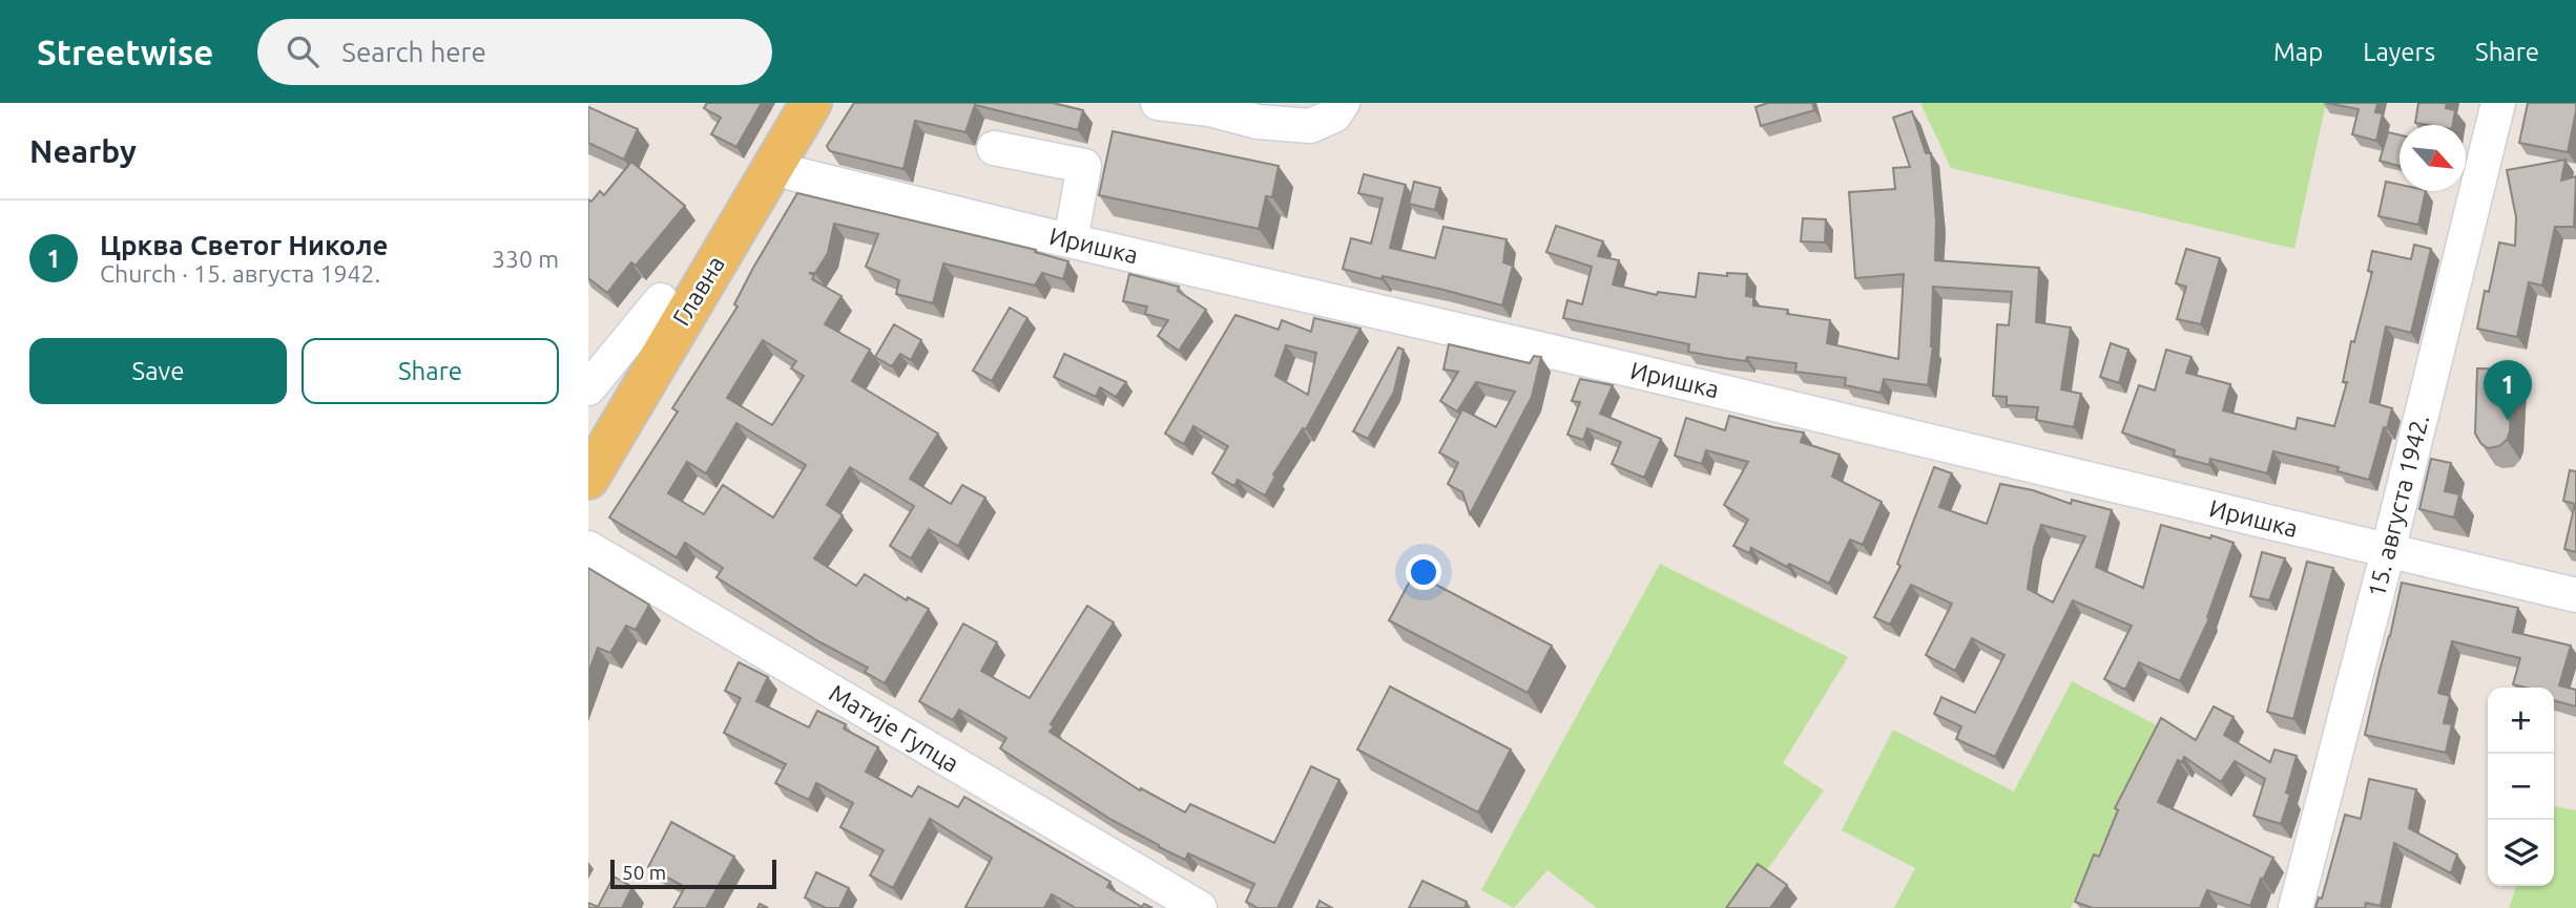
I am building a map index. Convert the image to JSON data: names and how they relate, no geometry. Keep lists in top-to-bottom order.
{
  "streets": {
    "main road": ["Главна"],
    "street": ["Иришка", "15. августа 1942.", "Матије Гупца"]
  },
  "crossings": [
    ["Иришка", "Главна"],
    ["Иришка", "15. августа 1942."]
  ],
  "scale_bar": "50 m",
  "north": "bottom right",
  "page": {
    "header": "Streetwise",
    "search": "Search here",
    "nav": ["Map", "Layers", "Share"],
    "heading": "Nearby",
    "list": [
      {
        "mark": "1",
        "name": "Црква Светог Николе",
        "note": "Church · 15. августа 1942.",
        "value": "330 m"
      }
    ],
    "buttons": ["Save", "Share"],
    "pins": "1",
    "map_buttons": ["+", "−"],
    "scale": "50 m"
  }
}
